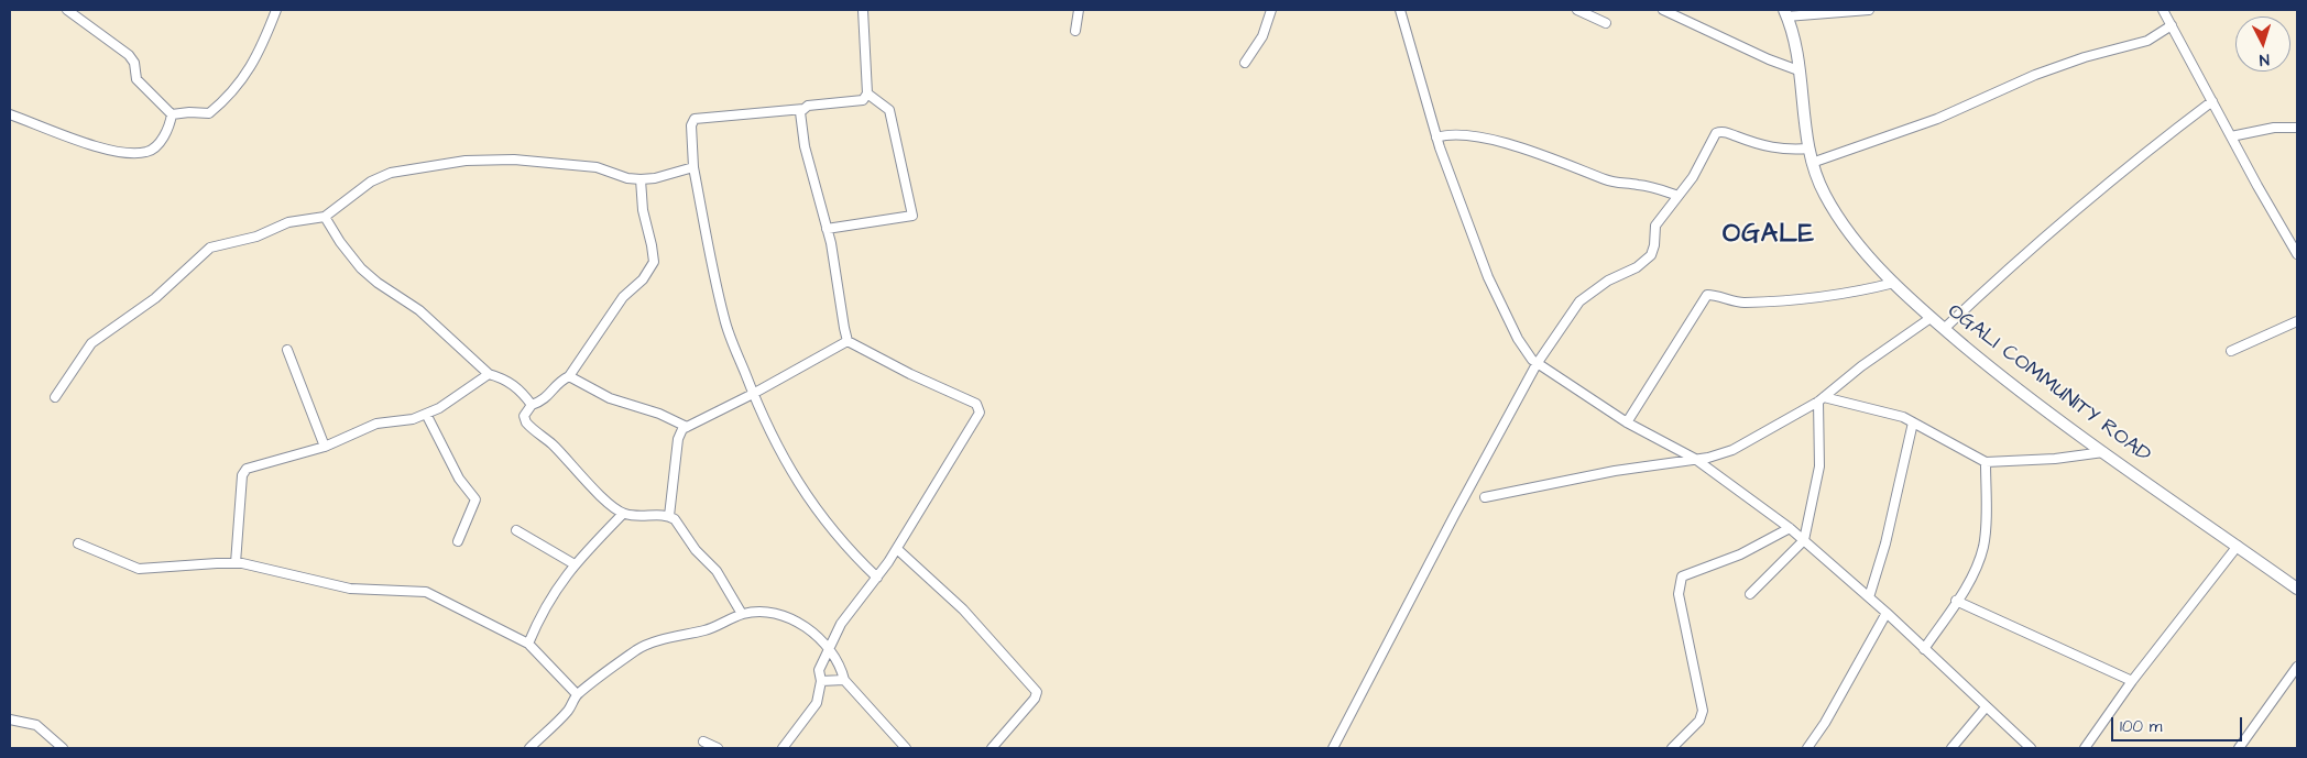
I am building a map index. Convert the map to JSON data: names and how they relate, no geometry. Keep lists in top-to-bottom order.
{
  "streets": {
    "street": ["OGALI COMMUNITY ROAD"]
  },
  "districts": ["OGALE"],
  "scale_bar": "100 m",
  "north": "bottom"
}
